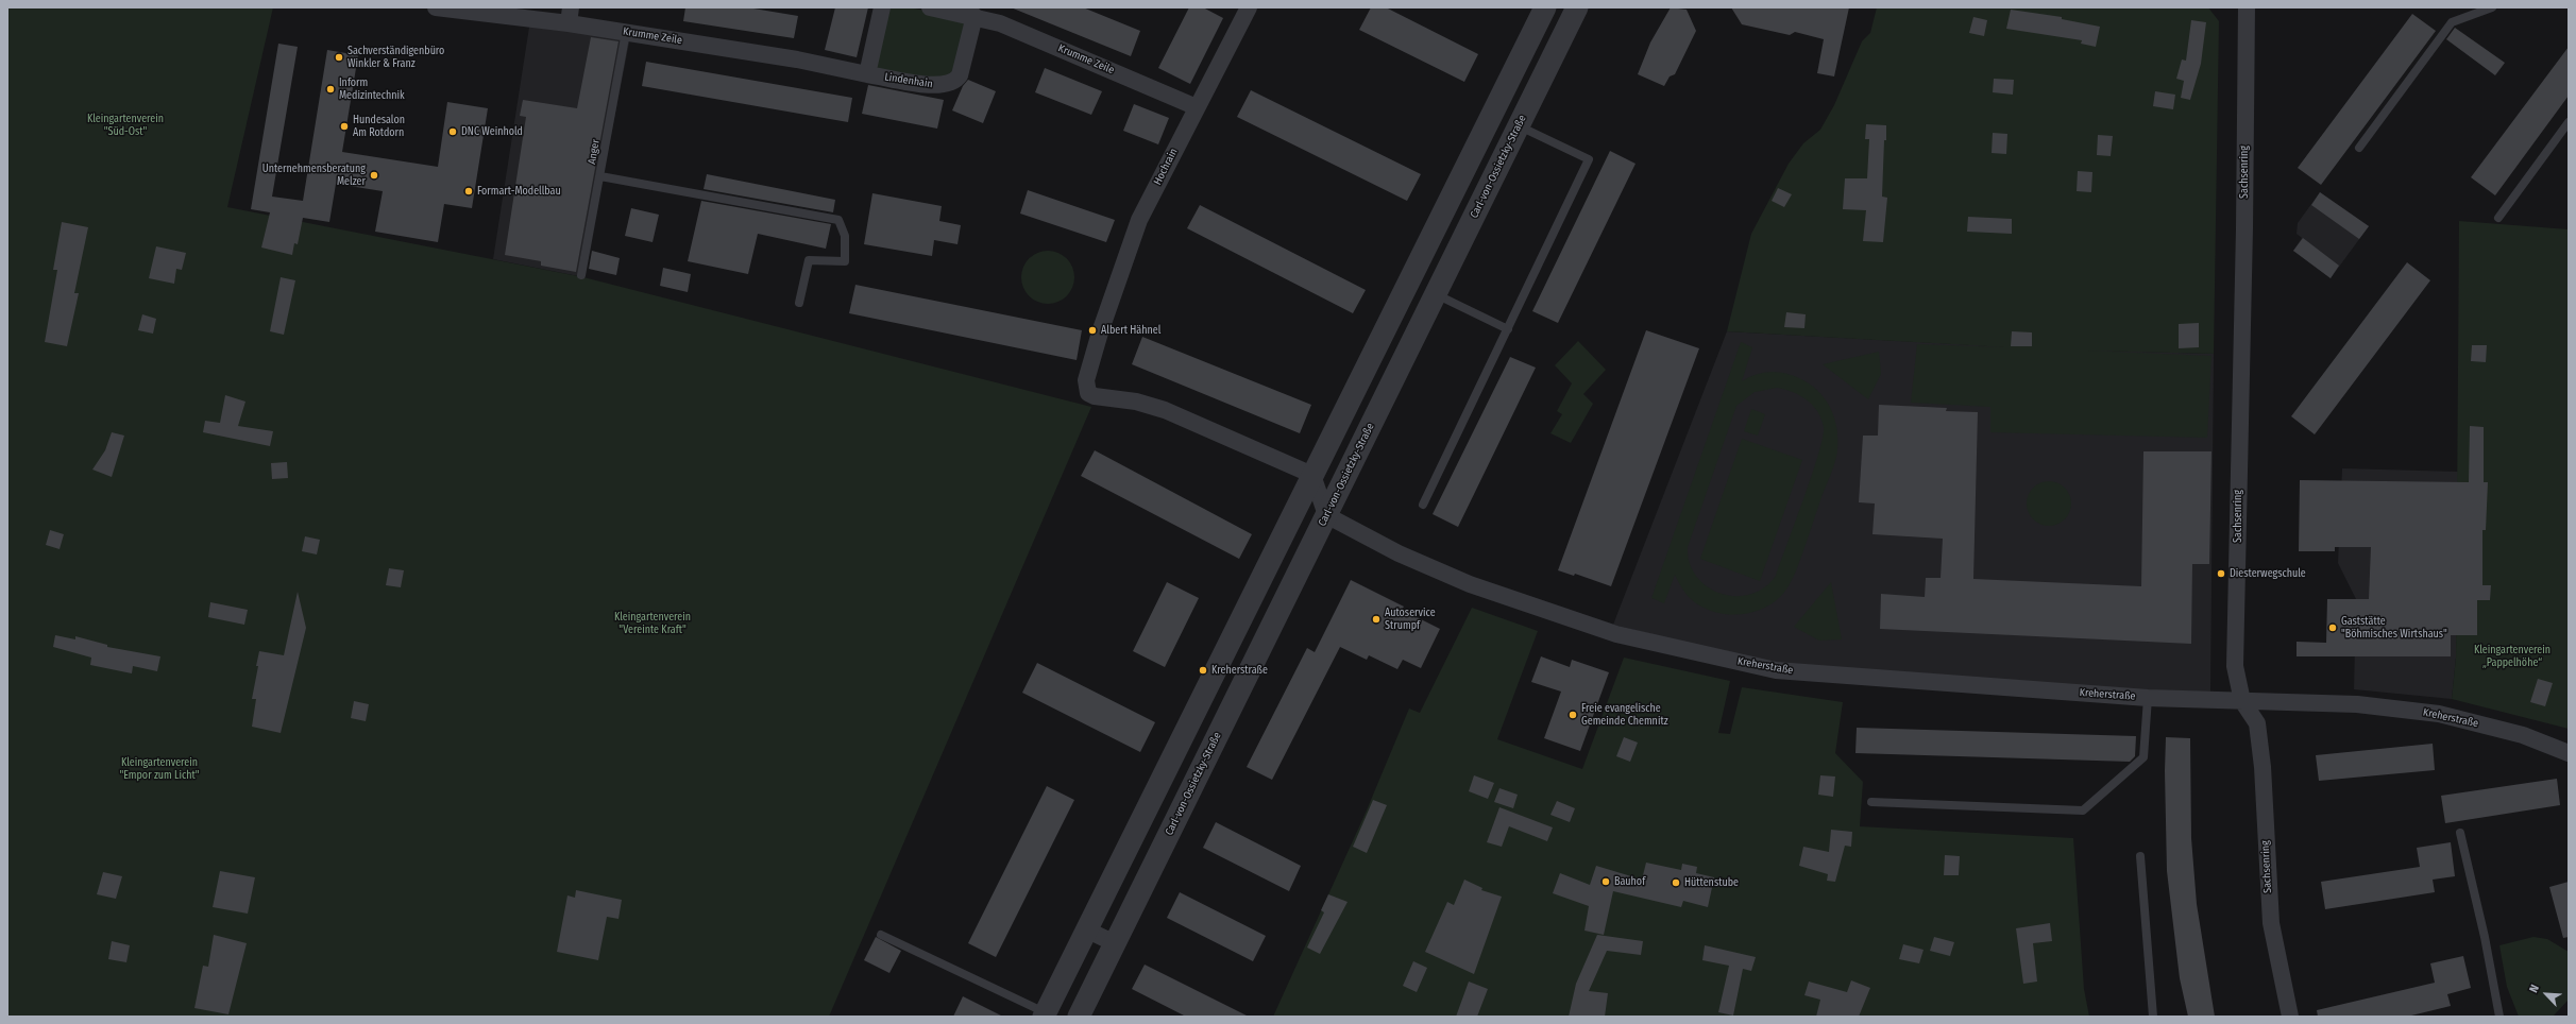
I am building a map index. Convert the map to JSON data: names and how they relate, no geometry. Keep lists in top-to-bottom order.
{
  "streets": {
    "street": [
      "Krumme Zeile",
      "Lindenhain",
      "Hochrain",
      "Carl-von-Ossietzky-Straße",
      "Sachsenring",
      "Kreherstraße"
    ],
    "lane": ["Anger"]
  },
  "crossings": [
    ["Krumme Zeile", "Lindenhain"],
    ["Krumme Zeile", "Anger"],
    ["Krumme Zeile", "Hochrain"],
    ["Carl-von-Ossietzky-Straße", "Kreherstraße"],
    ["Sachsenring", "Kreherstraße"]
  ],
  "parks": [
    "Kleingartenverein \"Süd-Ost\"",
    "Kleingartenverein \"Vereinte Kraft\"",
    "Kleingartenverein „Pappelhöhe“",
    "Kleingartenverein \"Empor zum Licht\""
  ],
  "places": [
    "Sachverständigenbüro Winkler & Franz",
    "Inform Medizintechnik",
    "Hundesalon Am Rotdorn",
    "DNC Weinhold",
    "Unternehmensberatung Melzer",
    "Formart-Modellbau",
    "Albert Hähnel",
    "Diesterwegschule",
    "Autoservice Strumpf",
    "Gaststätte \"Böhmisches Wirtshaus\"",
    "Kreherstraße",
    "Freie evangelische Gemeinde Chemnitz",
    "Bauhof",
    "Hüttenstube"
  ],
  "north": "top left"
}
